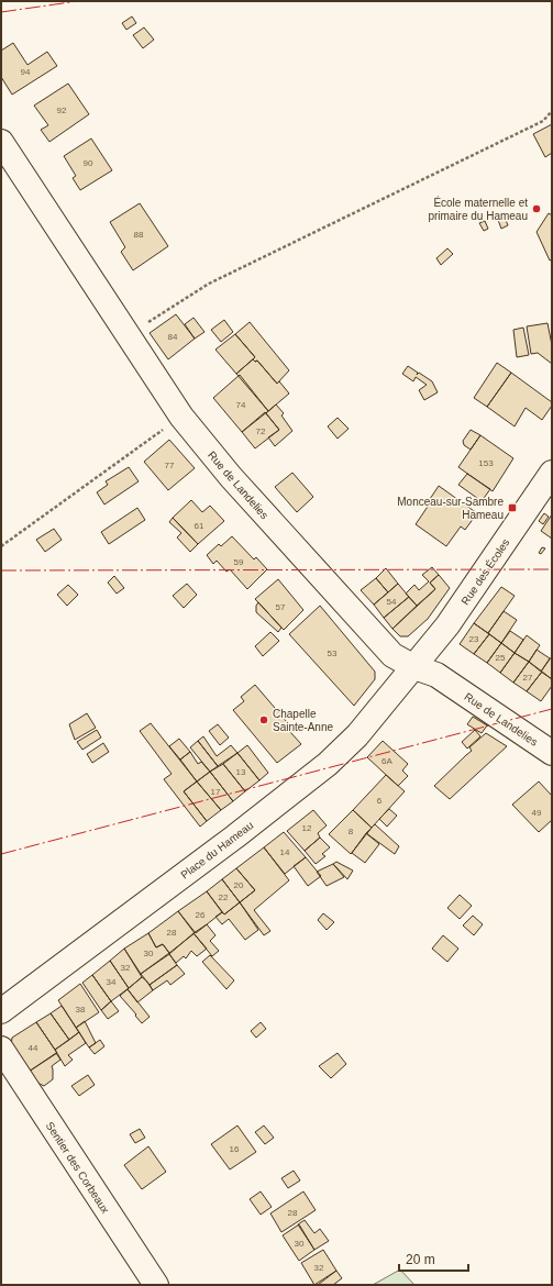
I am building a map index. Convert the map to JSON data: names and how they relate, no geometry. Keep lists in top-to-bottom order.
{
  "streets": {
    "street": [
      "Rue de Landelies",
      "Rue des Écoles",
      "Place du Hameau",
      "Sentier des Corbeaux"
    ]
  },
  "crossings": [
    ["Rue de Landelies", "Rue des Écoles"],
    ["Rue de Landelies", "Place du Hameau"],
    ["Rue des Écoles", "Place du Hameau"]
  ],
  "places": {
    "other": ["École maternelle et primaire du Hameau", "Chapelle Sainte-Anne"],
    "transit": ["Monceau-sur-Sambre Hameau"]
  },
  "house_numbers": [
    "94",
    "92",
    "90",
    "88",
    "84",
    "74",
    "72",
    "153",
    "77",
    "61",
    "59",
    "54",
    "57",
    "23",
    "53",
    "25",
    "27",
    "6A",
    "13",
    "17",
    "6",
    "49",
    "12",
    "8",
    "14",
    "20",
    "22",
    "26",
    "28",
    "30",
    "32",
    "34",
    "38",
    "44",
    "16",
    "28",
    "30",
    "32"
  ],
  "scale_bar": "20 m"
}
